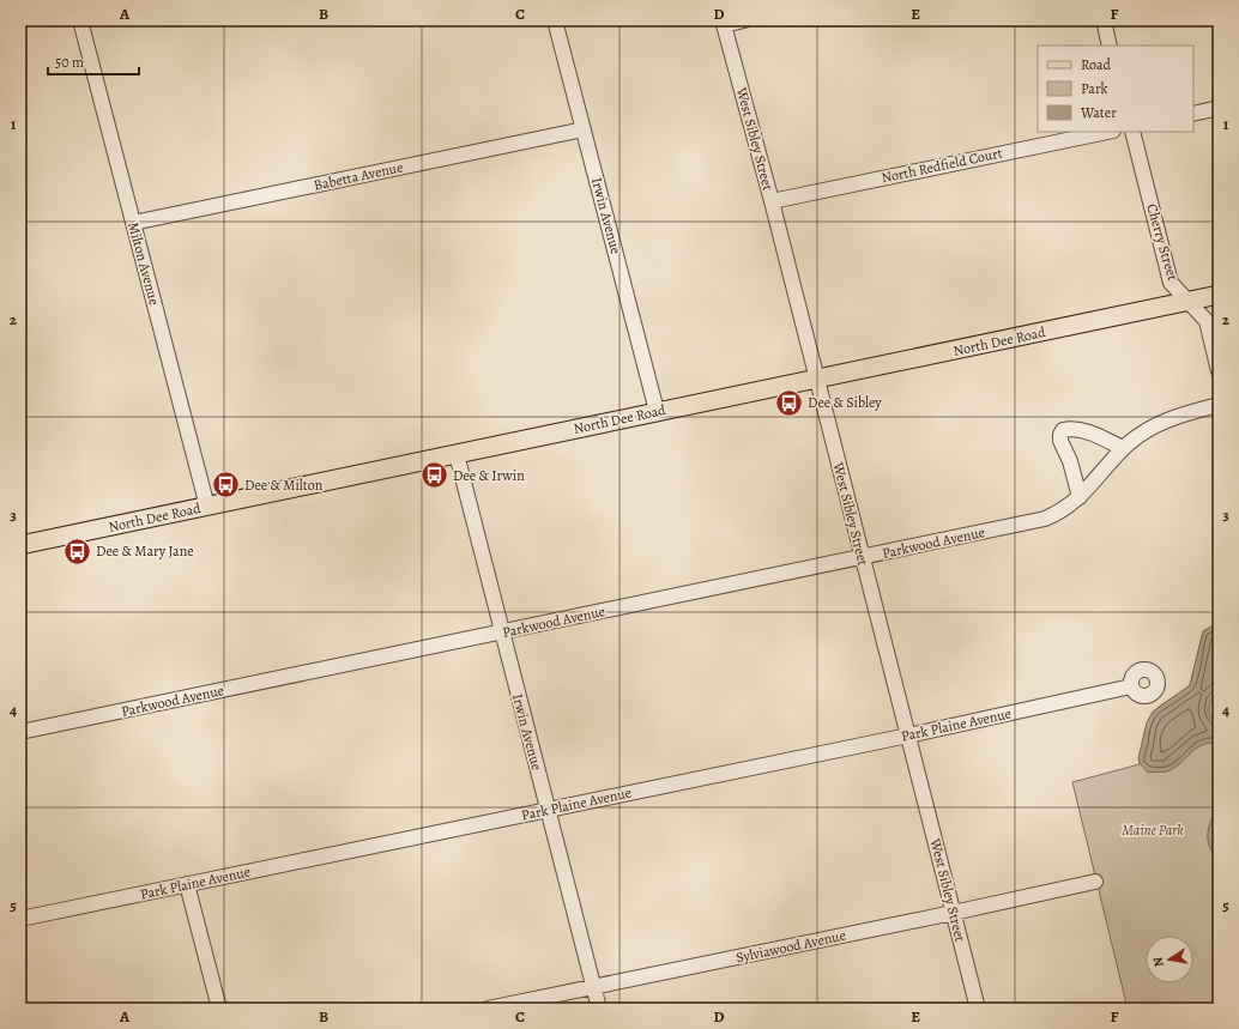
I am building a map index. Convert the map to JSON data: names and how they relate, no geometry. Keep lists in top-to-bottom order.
{
  "streets": {
    "main road": ["North Dee Road"],
    "street": [
      "West Sibley Street",
      "North Redfield Court",
      "Babetta Avenue",
      "Irwin Avenue",
      "Cherry Street",
      "Milton Avenue",
      "Parkwood Avenue",
      "Park Plaine Avenue",
      "Sylviawood Avenue"
    ]
  },
  "crossings": [
    ["West Sibley Street", "North Redfield Court"],
    ["West Sibley Street", "North Dee Road"],
    ["West Sibley Street", "Parkwood Avenue"],
    ["West Sibley Street", "Park Plaine Avenue"],
    ["West Sibley Street", "Sylviawood Avenue"],
    ["Babetta Avenue", "Irwin Avenue"],
    ["Babetta Avenue", "Milton Avenue"],
    ["Irwin Avenue", "North Dee Road"],
    ["Irwin Avenue", "Parkwood Avenue"],
    ["Irwin Avenue", "Park Plaine Avenue"],
    ["Irwin Avenue", "Sylviawood Avenue"],
    ["Cherry Street", "North Dee Road"],
    ["Milton Avenue", "North Dee Road"]
  ],
  "parks": ["Maine Park"],
  "places": {
    "bus stop": [
      "Dee & Sibley",
      "Dee & Irwin",
      "Dee & Milton",
      "Dee & Mary Jane"
    ]
  },
  "legend": ["Road", "Park", "Water"],
  "scale_bar": "50 m",
  "north": "left",
  "grid": {
    "columns": [
      "A",
      "B",
      "C",
      "D",
      "E",
      "F"
    ],
    "rows": [
      "1",
      "2",
      "3",
      "4",
      "5"
    ]
  }
}
